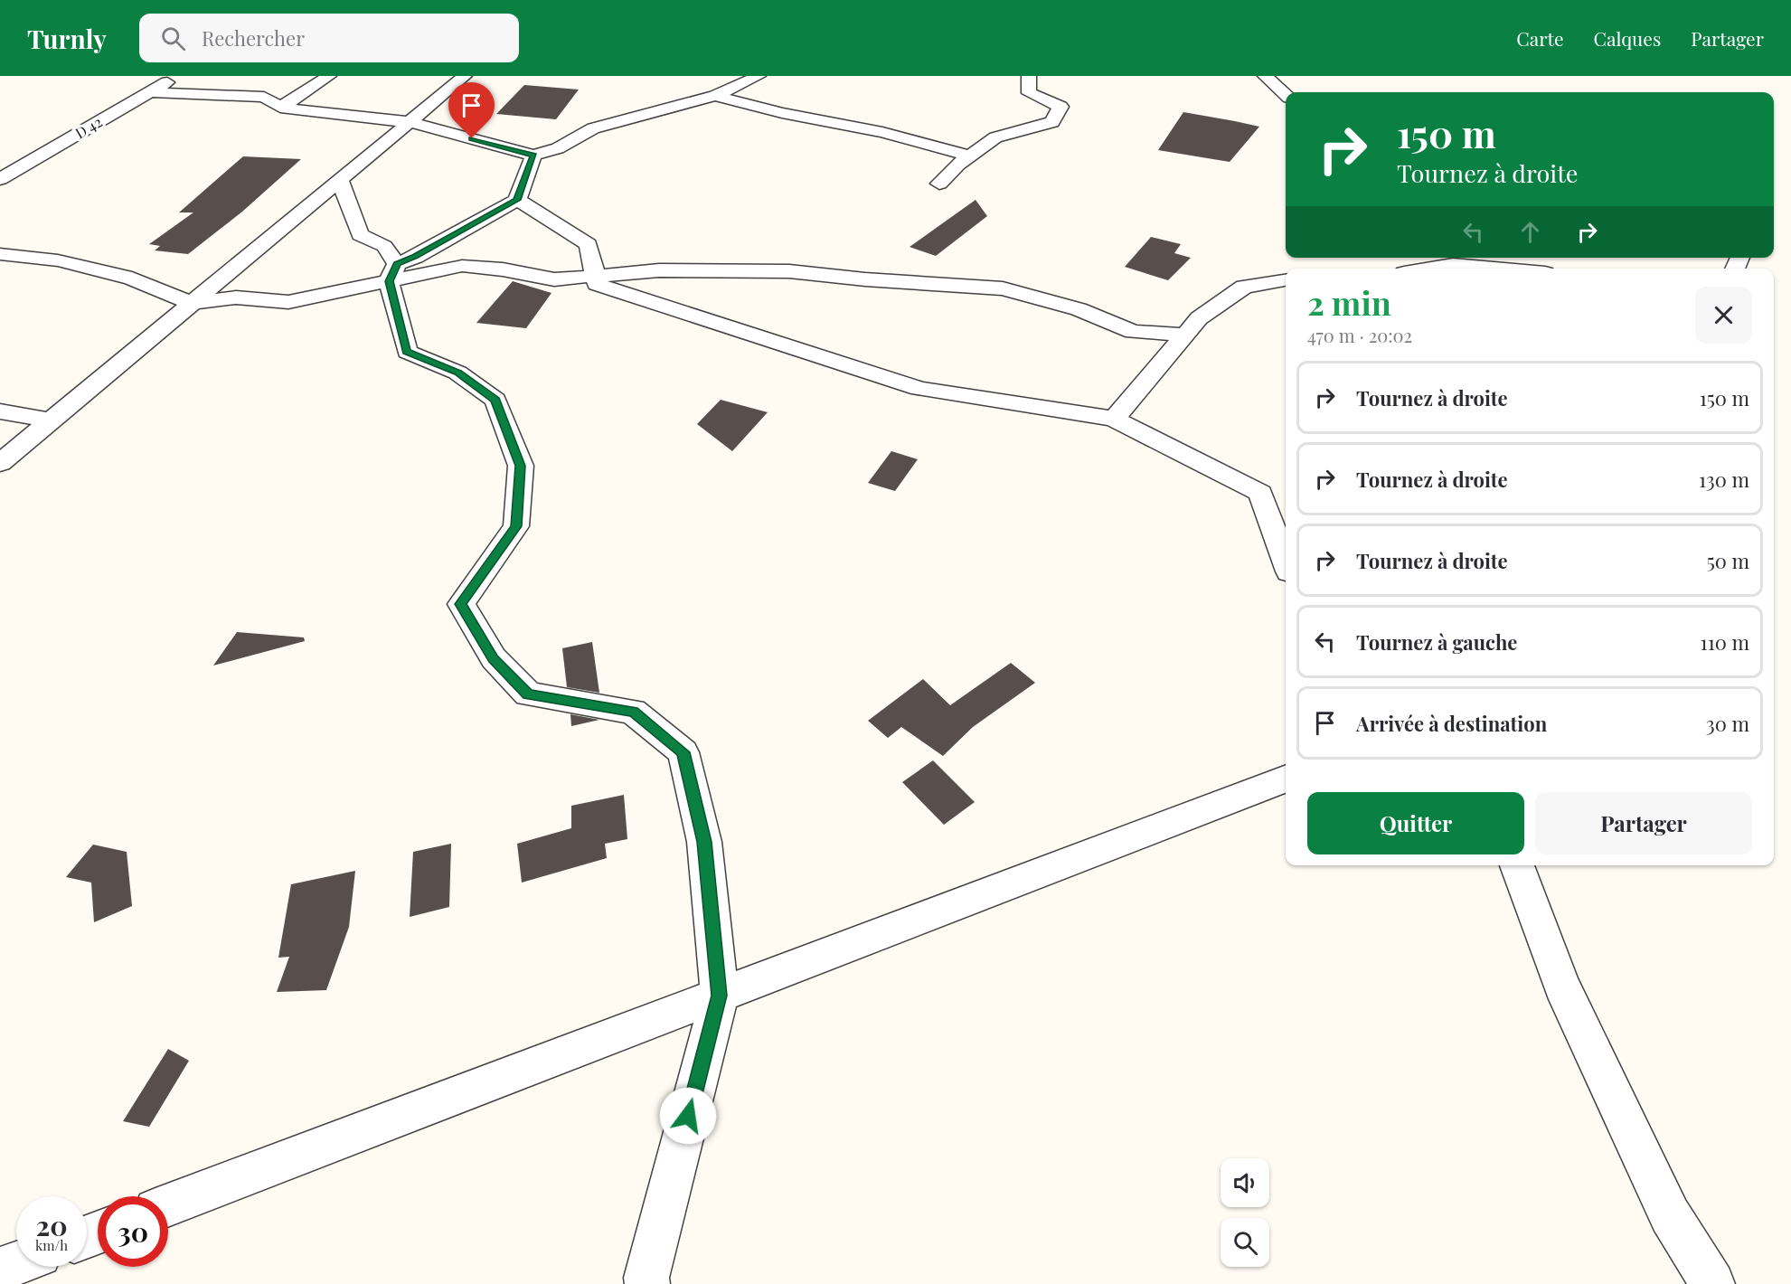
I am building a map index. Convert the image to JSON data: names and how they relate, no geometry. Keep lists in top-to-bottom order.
{
  "streets": {
    "street": ["D 42"]
  },
  "page": {
    "header": "Turnly",
    "search": "Rechercher",
    "nav": ["Carte", "Calques", "Partager"],
    "turn": ["150 m", "Tournez à droite"],
    "heading": ["2 min", "470 m · 20:02"],
    "list": [
      {
        "name": "Tournez à droite",
        "value": "150 m"
      },
      {
        "name": "Tournez à droite",
        "value": "130 m"
      },
      {
        "name": "Tournez à droite",
        "value": "50 m"
      },
      {
        "name": "Tournez à gauche",
        "value": "110 m"
      },
      {
        "name": "Arrivée à destination",
        "value": "30 m"
      }
    ],
    "buttons": ["Quitter", "Partager"],
    "speed": "20 km/h",
    "limit": "30"
  }
}
